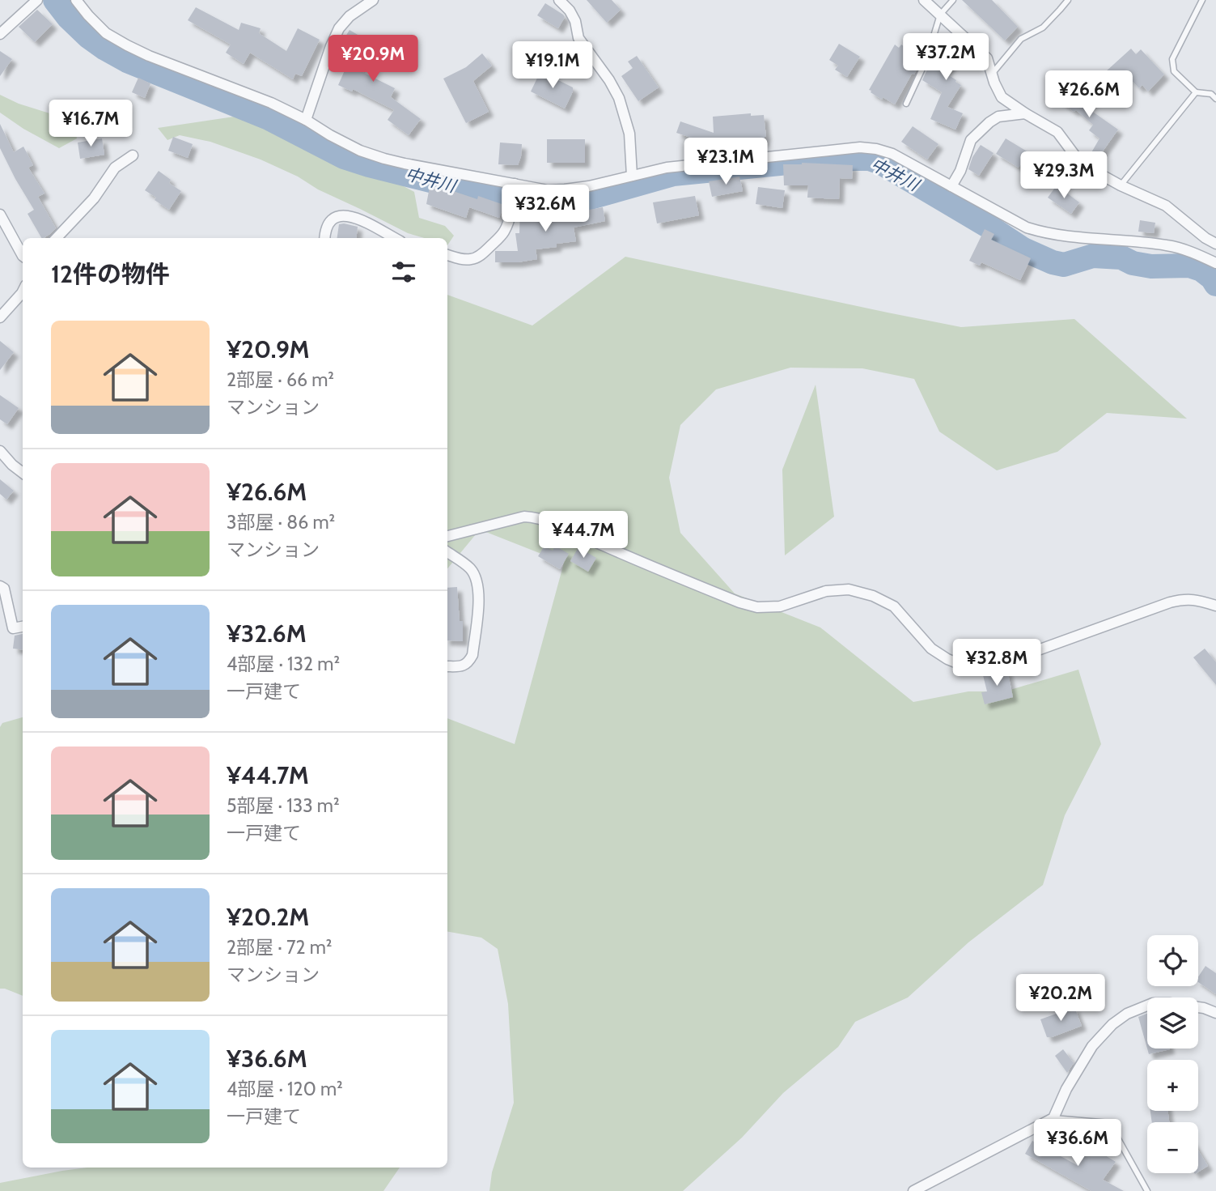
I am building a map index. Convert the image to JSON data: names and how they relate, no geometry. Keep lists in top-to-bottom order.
{
  "water": ["中井川"],
  "page": {
    "price": [
      "¥37.2M",
      "¥20.9M",
      "¥19.1M",
      "¥26.6M",
      "¥16.7M",
      "¥23.1M",
      "¥29.3M",
      "¥32.6M",
      "¥44.7M",
      "¥32.8M",
      "¥20.2M",
      "¥36.6M"
    ],
    "heading": "12件の物件",
    "list": [
      {
        "name": "¥20.9M",
        "note": "2部屋 · 66 m² · マンション"
      },
      {
        "name": "¥26.6M",
        "note": "3部屋 · 86 m² · マンション"
      },
      {
        "name": "¥32.6M",
        "note": "4部屋 · 132 m² · 一戸建て"
      },
      {
        "name": "¥44.7M",
        "note": "5部屋 · 133 m² · 一戸建て"
      },
      {
        "name": "¥20.2M",
        "note": "2部屋 · 72 m² · マンション"
      },
      {
        "name": "¥36.6M",
        "note": "4部屋 · 120 m² · 一戸建て"
      }
    ],
    "map_buttons": ["+", "−"]
  }
}
